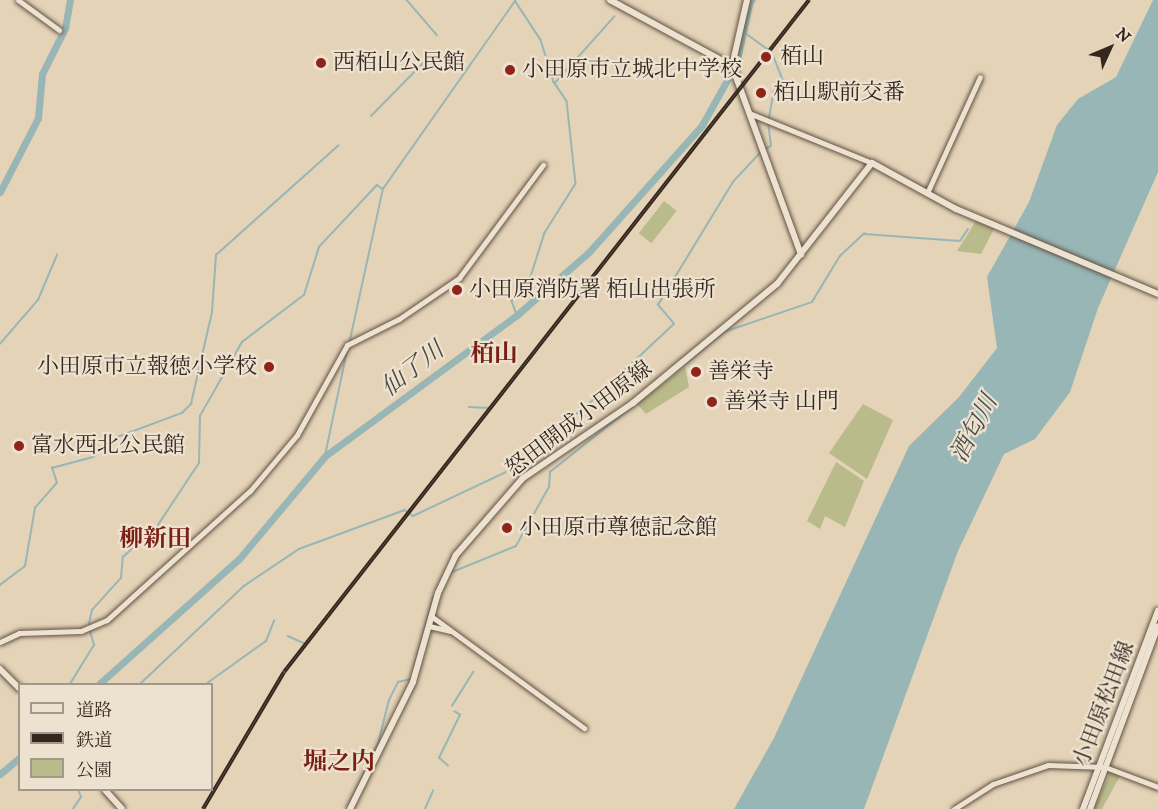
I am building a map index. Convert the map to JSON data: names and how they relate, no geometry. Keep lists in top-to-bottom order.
{
  "streets": {
    "main road": ["怒田開成小田原線", "小田原松田線"]
  },
  "districts": ["栢山", "柳新田", "堀之内"],
  "water": ["仙了川", "酒匂川"],
  "places": [
    "栢山",
    "西栢山公民館",
    "小田原市立城北中学校",
    "栢山駅前交番",
    "小田原消防署 栢山出張所",
    "小田原市立報徳小学校",
    "善栄寺",
    "善栄寺 山門",
    "富水西北公民館",
    "小田原市尊徳記念館"
  ],
  "legend": ["道路", "鉄道", "公園"],
  "north": "top right"
}
